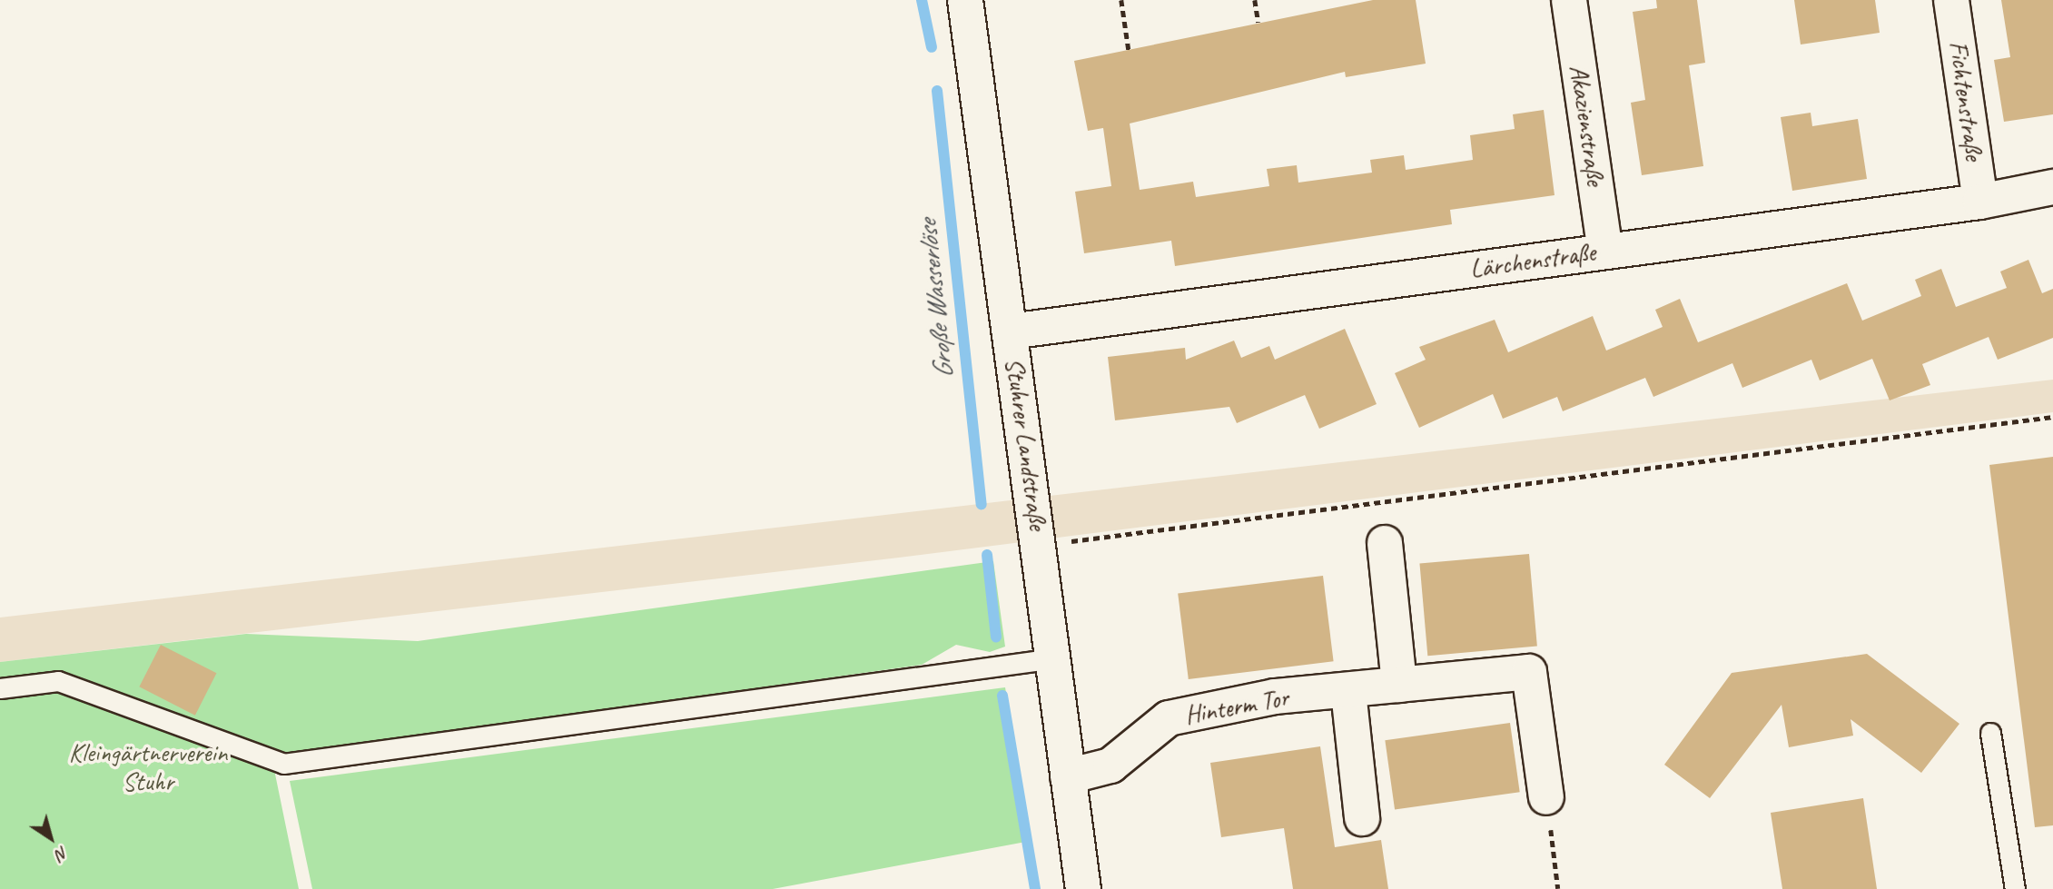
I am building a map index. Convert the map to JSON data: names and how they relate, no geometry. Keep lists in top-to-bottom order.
{
  "streets": {
    "street": [
      "Fichtenstraße",
      "Akazienstraße",
      "Lärchenstraße",
      "Stuhrer Landstraße",
      "Hinterm Tor"
    ]
  },
  "crossings": [
    ["Fichtenstraße", "Lärchenstraße"],
    ["Akazienstraße", "Lärchenstraße"],
    ["Lärchenstraße", "Stuhrer Landstraße"],
    ["Stuhrer Landstraße", "Hinterm Tor"]
  ],
  "water": ["Große Wasserlöse"],
  "parks": ["Kleingärtnerverein Stuhr"],
  "north": "bottom right"
}
